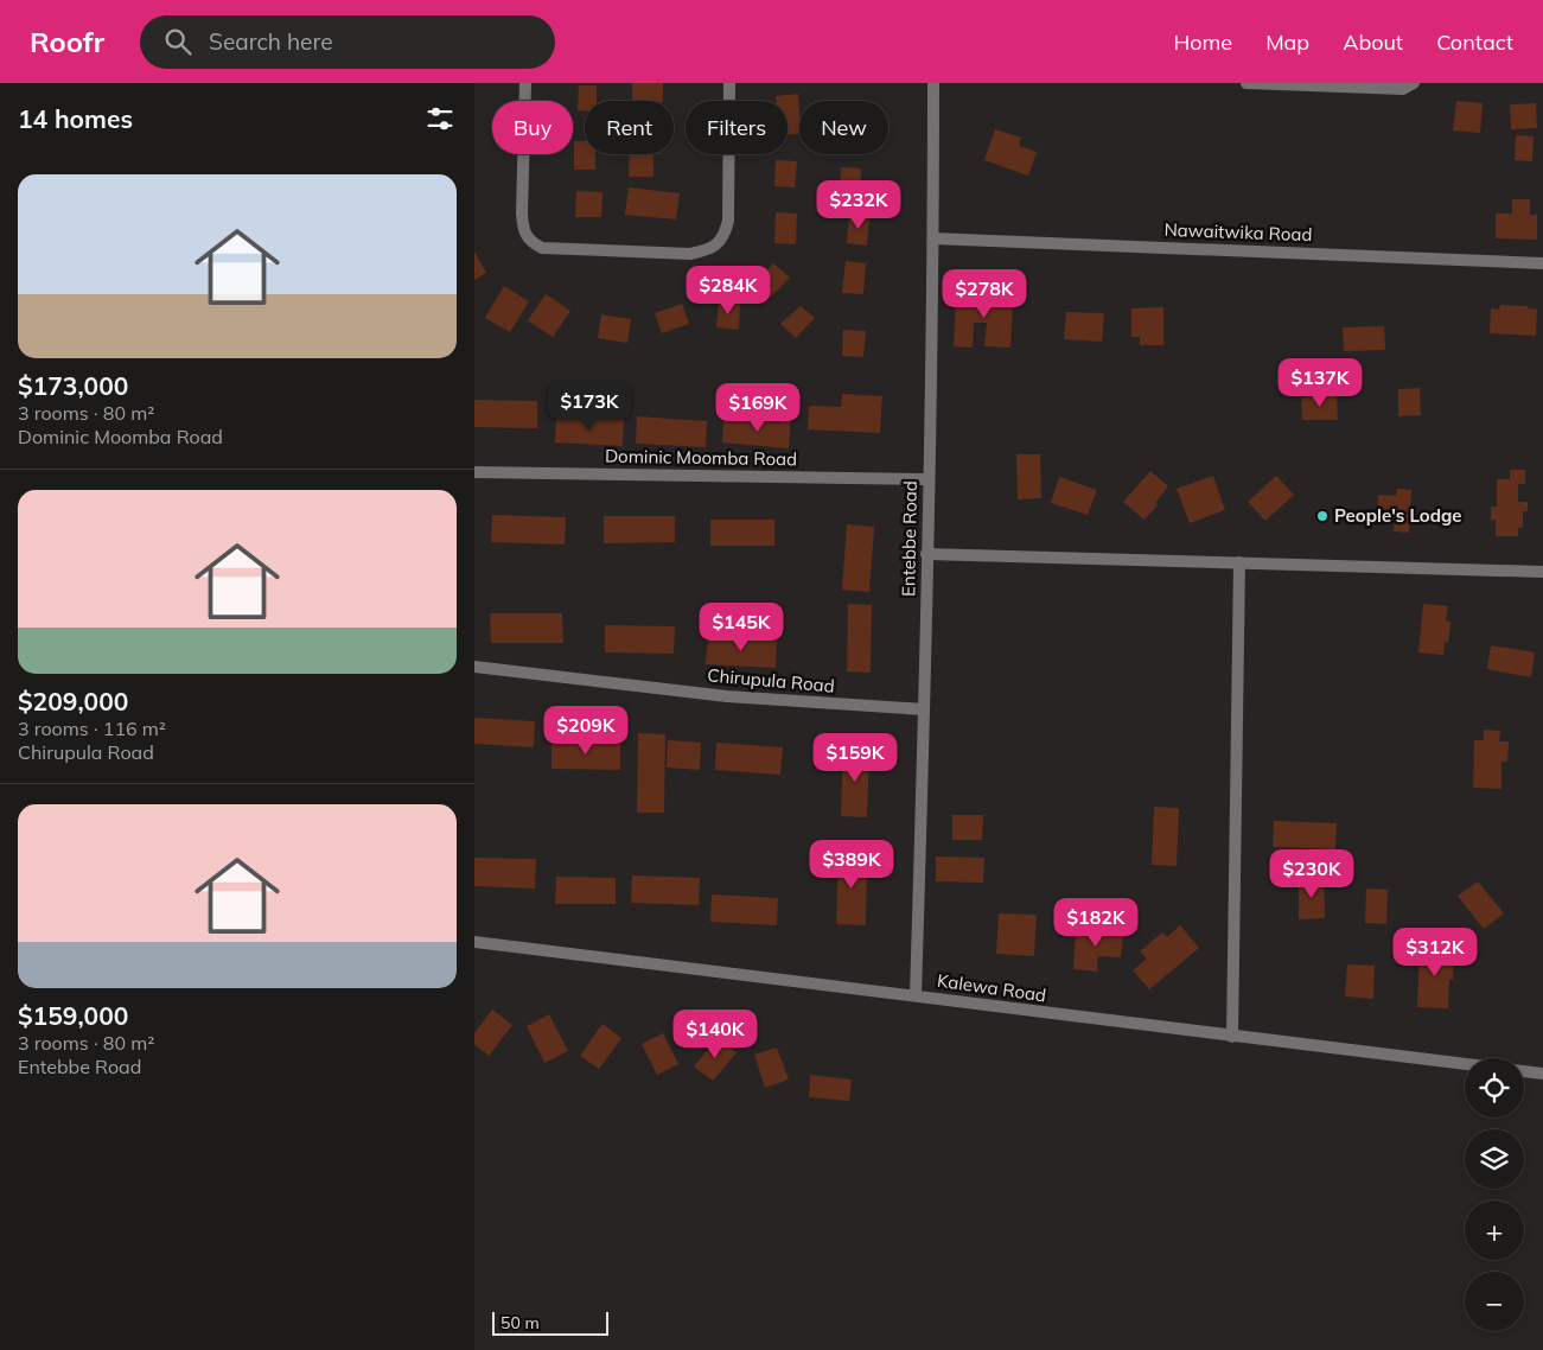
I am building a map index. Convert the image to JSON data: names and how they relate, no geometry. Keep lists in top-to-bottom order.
{
  "streets": {
    "street": [
      "Nawaitwika Road",
      "Dominic Moomba Road",
      "Entebbe Road",
      "Chirupula Road",
      "Kalewa Road"
    ]
  },
  "crossings": [
    ["Nawaitwika Road", "Entebbe Road"],
    ["Dominic Moomba Road", "Entebbe Road"],
    ["Entebbe Road", "Chirupula Road"],
    ["Entebbe Road", "Kalewa Road"]
  ],
  "places": ["People's Lodge"],
  "scale_bar": "50 m",
  "page": {
    "header": "Roofr",
    "search": "Search here",
    "nav": [
      "Home",
      "Map",
      "About",
      "Contact"
    ],
    "heading": "14 homes",
    "chip": [
      "Buy",
      "Rent",
      "Filters",
      "New"
    ],
    "list": [
      {
        "name": "$173,000",
        "note": "3 rooms · 80 m² · Dominic Moomba Road"
      },
      {
        "name": "$209,000",
        "note": "3 rooms · 116 m² · Chirupula Road"
      },
      {
        "name": "$159,000",
        "note": "3 rooms · 80 m² · Entebbe Road"
      }
    ],
    "price": [
      "$232K",
      "$284K",
      "$278K",
      "$137K",
      "$173K",
      "$169K",
      "$145K",
      "$209K",
      "$159K",
      "$389K",
      "$230K",
      "$182K",
      "$312K",
      "$140K"
    ],
    "map_buttons": ["+", "−"],
    "scale": "50 m"
  }
}
